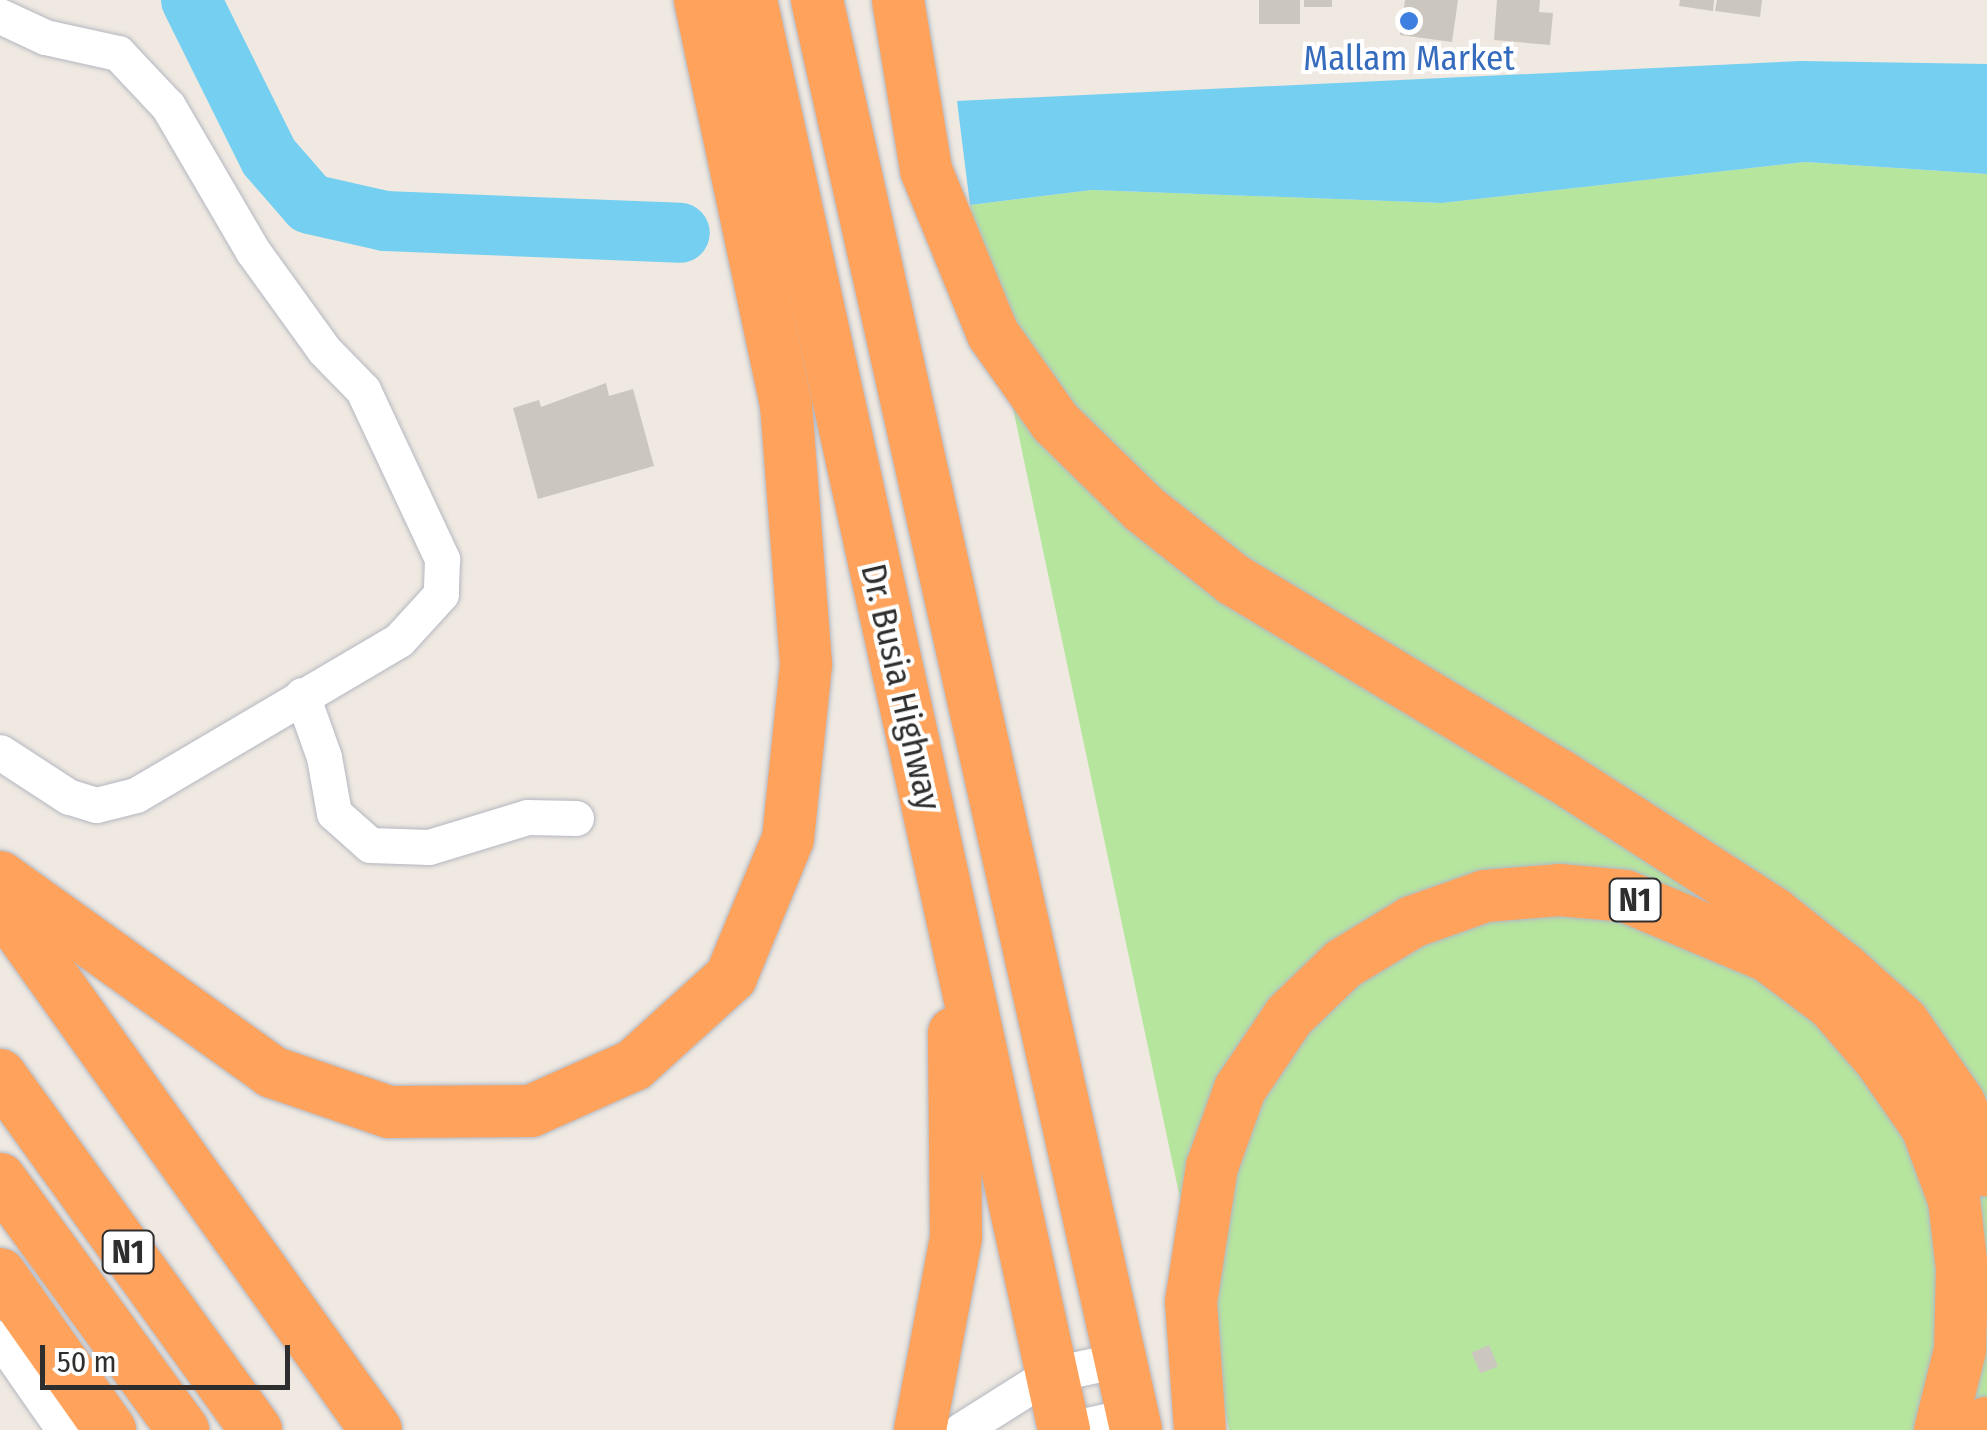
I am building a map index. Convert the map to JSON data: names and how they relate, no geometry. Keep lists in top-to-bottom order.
{
  "streets": {
    "highway": ["Dr. Busia Highway", "N1"]
  },
  "places": ["Mallam Market"],
  "scale_bar": "50 m"
}
